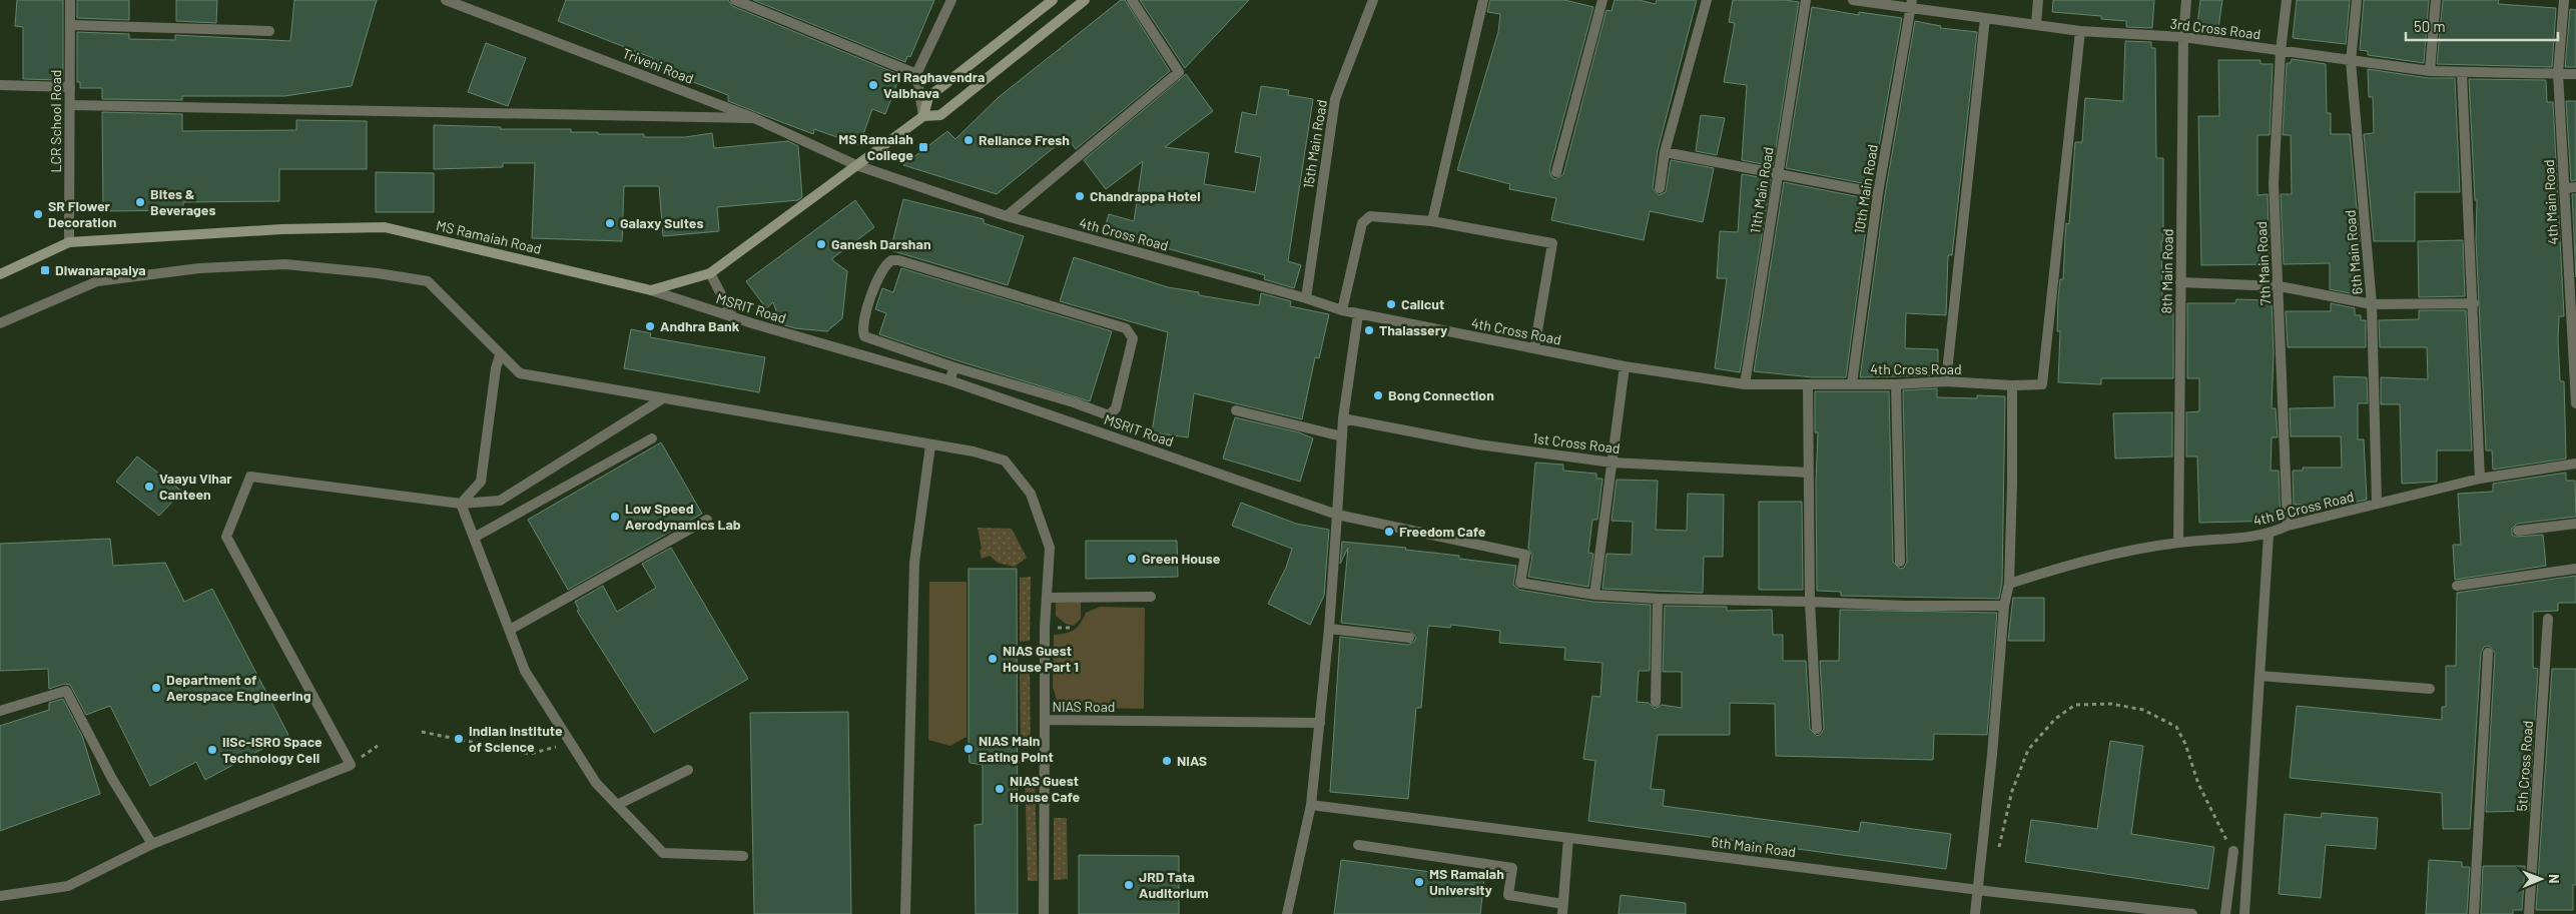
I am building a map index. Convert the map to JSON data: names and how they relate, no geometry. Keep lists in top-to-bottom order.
{
  "streets": {
    "main road": ["MS Ramaiah Road"],
    "street": [
      "3rd Cross Road",
      "Triveni Road",
      "LCR School Road",
      "15th Main Road",
      "10th Main Road",
      "11th Main Road",
      "4th Main Road",
      "4th Cross Road",
      "6th Main Road",
      "7th Main Road",
      "8th Main Road",
      "MSRIT Road",
      "1st Cross Road",
      "4th B Cross Road",
      "NIAS Road",
      "5th Cross Road"
    ]
  },
  "crossings": [
    ["3rd Cross Road", "10th Main Road"],
    ["3rd Cross Road", "4th Main Road"],
    ["3rd Cross Road", "4th Cross Road"],
    ["3rd Cross Road", "6th Main Road"],
    ["3rd Cross Road", "7th Main Road"],
    ["3rd Cross Road", "8th Main Road"],
    ["Triveni Road", "4th Cross Road"],
    ["LCR School Road", "MS Ramaiah Road"],
    ["15th Main Road", "4th Cross Road"],
    ["10th Main Road", "4th Cross Road"],
    ["11th Main Road", "4th Cross Road"],
    ["MS Ramaiah Road", "MSRIT Road"],
    ["6th Main Road", "4th B Cross Road"],
    ["7th Main Road", "4th B Cross Road"],
    ["8th Main Road", "4th B Cross Road"]
  ],
  "places": {
    "other": [
      "Sri Raghavendra Vaibhava",
      "Reliance Fresh",
      "Chandrappa Hotel",
      "Bites & Beverages",
      "SR Flower Decoration",
      "Galaxy Suites",
      "Ganesh Darshan",
      "Calicut",
      "Andhra Bank",
      "Thalassery",
      "Bong Connection",
      "Vaayu Vihar Canteen",
      "Low Speed Aerodynamics Lab",
      "Freedom Cafe",
      "Green House",
      "NIAS Guest House Part 1",
      "Department of Aerospace Engineering",
      "Indian Institute of Science",
      "NIAS Main Eating Point",
      "IISc-ISRO Space Technology Cell",
      "NIAS",
      "NIAS Guest House Cafe",
      "MS Ramaiah University",
      "JRD Tata Auditorium"
    ],
    "transit": ["MS Ramaiah College", "Diwanarapalya"]
  },
  "scale_bar": "50 m",
  "north": "right"
}
